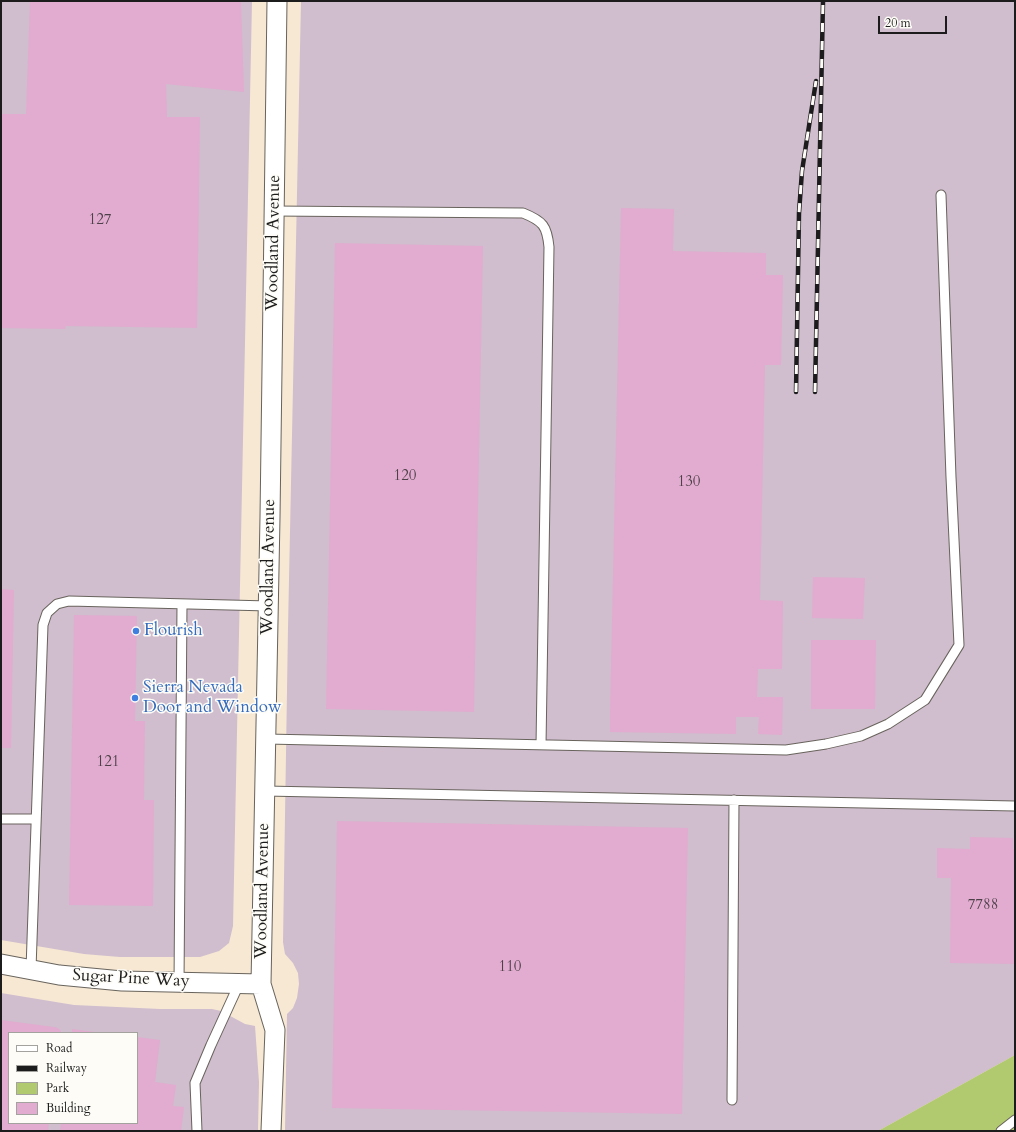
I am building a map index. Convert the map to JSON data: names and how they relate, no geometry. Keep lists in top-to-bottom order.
{
  "streets": {
    "street": ["Woodland Avenue", "Sugar Pine Way"]
  },
  "crossings": [
    ["Woodland Avenue", "Sugar Pine Way"]
  ],
  "places": ["Flourish", "Sierra Nevada Door and Window"],
  "house_numbers": [
    "127",
    "120",
    "130",
    "121",
    "7788",
    "110"
  ],
  "legend": [
    "Road",
    "Railway",
    "Park",
    "Building"
  ],
  "scale_bar": "20 m"
}
